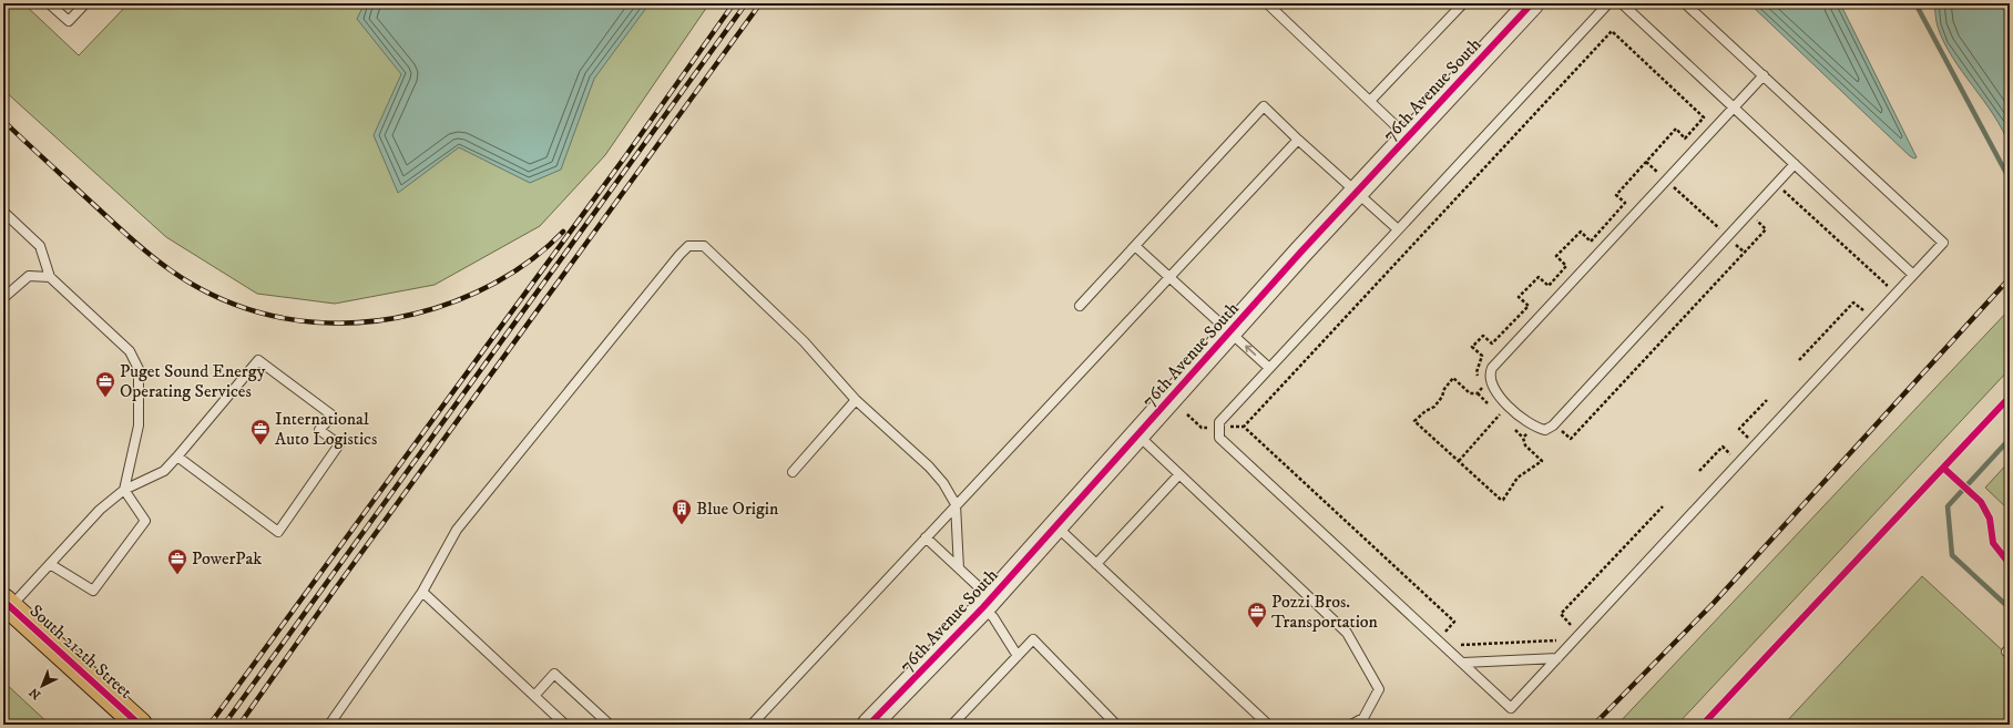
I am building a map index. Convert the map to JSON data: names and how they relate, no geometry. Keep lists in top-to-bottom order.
{
  "streets": {
    "main road": ["South 212th Street"],
    "street": ["76th Avenue South"]
  },
  "places": {
    "office": [
      "Puget Sound Energy Operating Services",
      "International Auto Logistics",
      "PowerPak",
      "Pozzi Bros. Transportation"
    ],
    "building": ["Blue Origin"]
  },
  "north": "bottom left"
}
